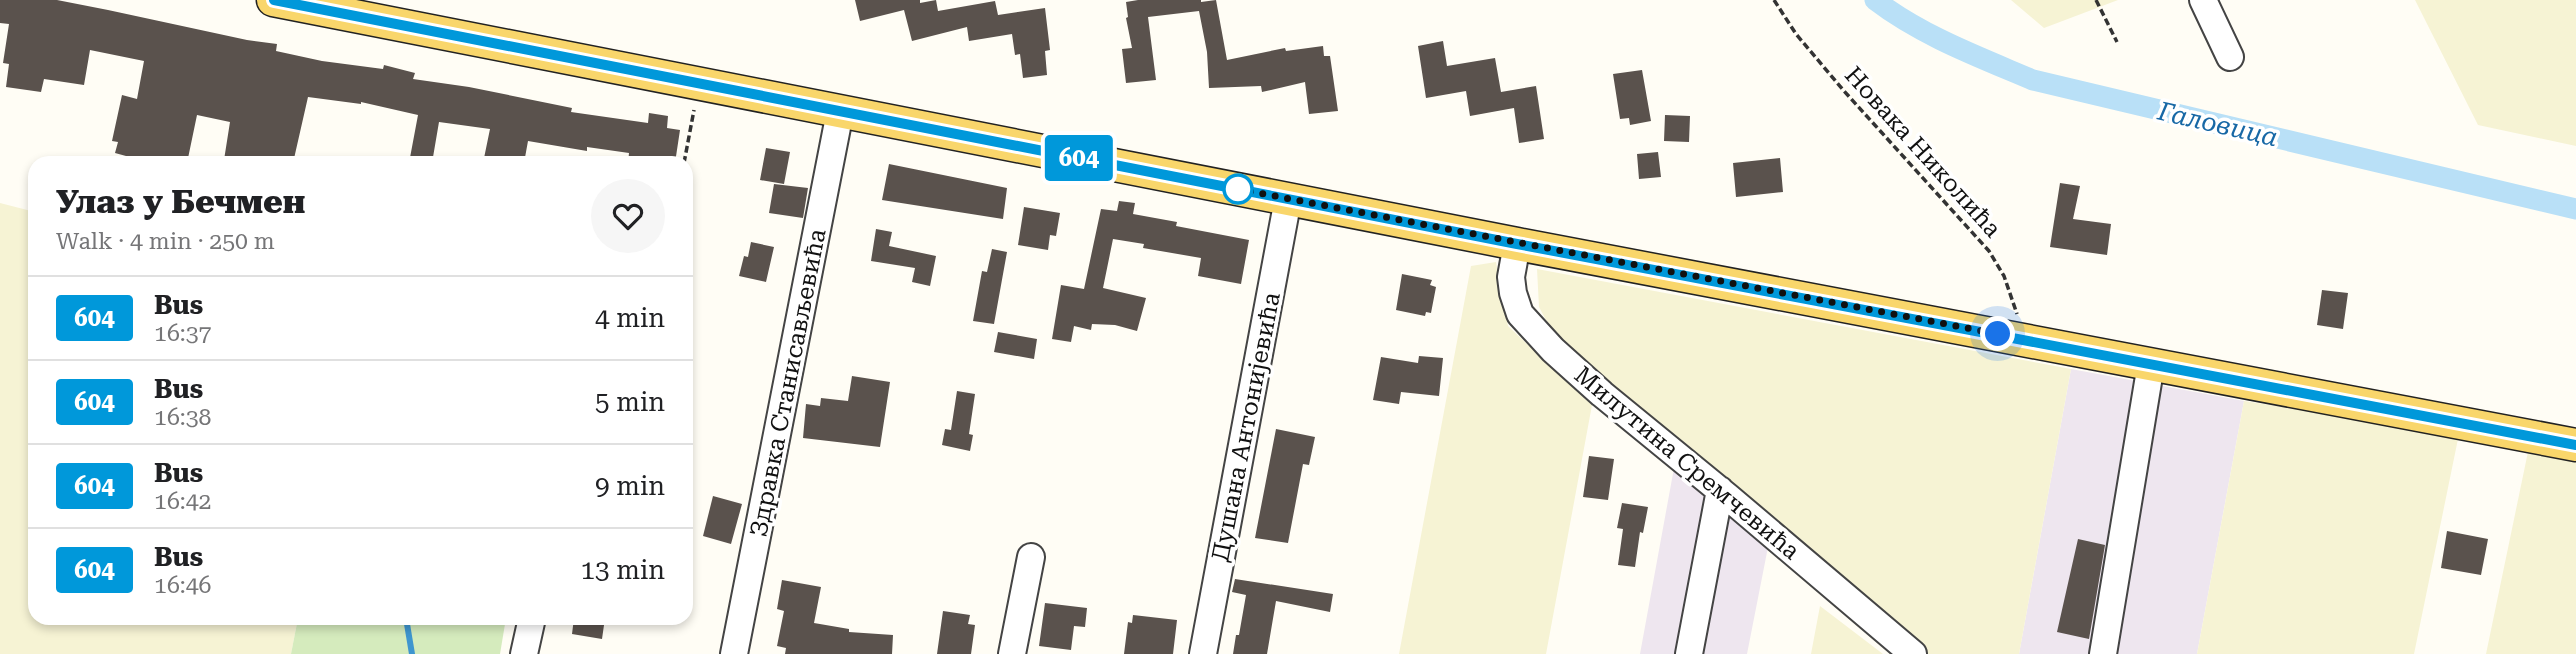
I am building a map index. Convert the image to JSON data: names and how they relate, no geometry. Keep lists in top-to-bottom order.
{
  "streets": {
    "street": ["Здравка Станисављевића", "Душана Антонијевића", "Милутина Сремчевића"],
    "path": ["Новака Николића"]
  },
  "water": ["Галовица"],
  "lines": ["bus line 604"],
  "page": {
    "on_map": "604",
    "heading": ["Улаз у Бечмен", "Walk · 4 min · 250 m"],
    "list": [
      {
        "mark": "604",
        "name": "Bus",
        "note": "16:37",
        "value": "4 min"
      },
      {
        "mark": "604",
        "name": "Bus",
        "note": "16:38",
        "value": "5 min"
      },
      {
        "mark": "604",
        "name": "Bus",
        "note": "16:42",
        "value": "9 min"
      },
      {
        "mark": "604",
        "name": "Bus",
        "note": "16:46",
        "value": "13 min"
      }
    ]
  }
}
